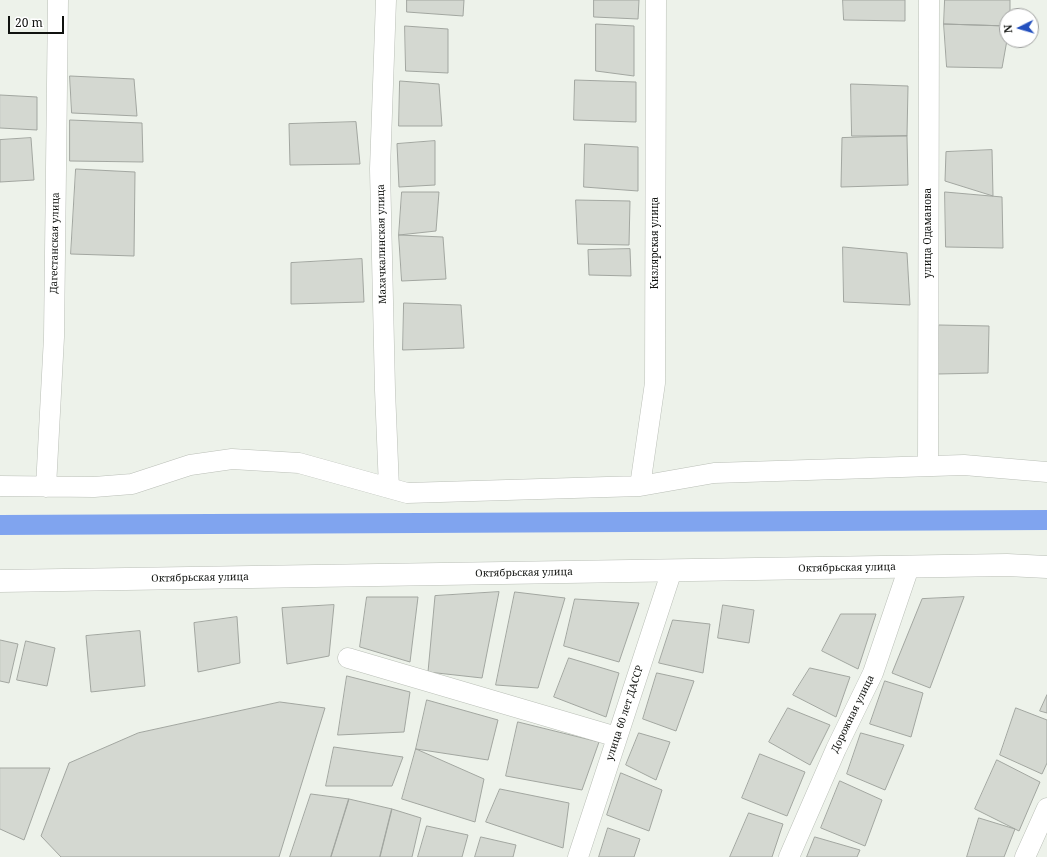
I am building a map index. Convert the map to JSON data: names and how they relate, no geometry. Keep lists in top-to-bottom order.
{
  "streets": {
    "street": [
      "улица Одаманова",
      "Дагестанская улица",
      "Кизлярская улица",
      "Махачкалинская улица",
      "Октябрьская улица",
      "улица 60 лет ДАССР",
      "Дорожная улица"
    ]
  },
  "crossings": [
    ["Октябрьская улица", "улица 60 лет ДАССР"],
    ["Октябрьская улица", "Дорожная улица"]
  ],
  "scale_bar": "20 m",
  "north": "left"
}
